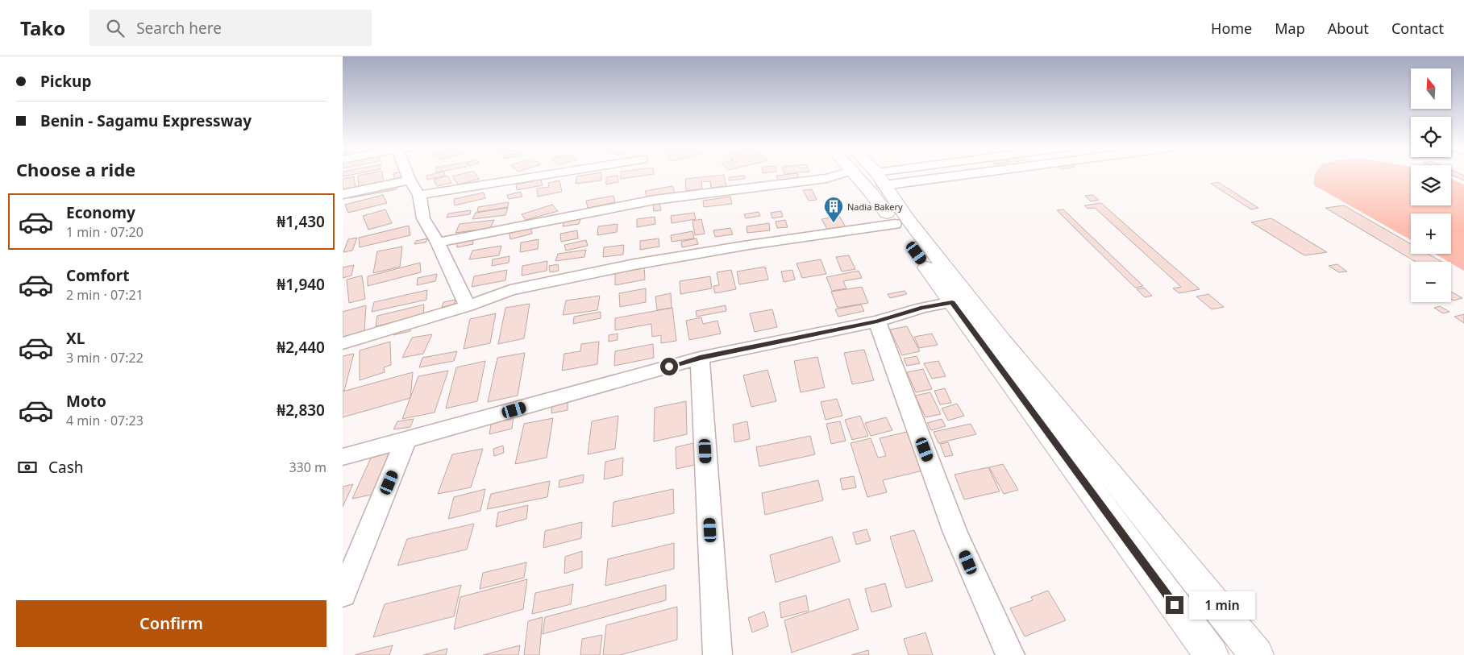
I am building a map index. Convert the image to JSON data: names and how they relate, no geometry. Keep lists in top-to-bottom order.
{
  "places": {
    "building": ["Nadia Bakery"]
  },
  "north": "top",
  "page": {
    "header": "Tako",
    "search": "Search here",
    "nav": [
      "Home",
      "Map",
      "About",
      "Contact"
    ],
    "banner": ["Pickup", "Benin - Sagamu Expressway"],
    "map_buttons": ["+", "−"],
    "heading": "Choose a ride",
    "list": [
      {
        "name": "Economy",
        "note": "1 min · 07:20",
        "value": "₦1,430"
      },
      {
        "name": "Comfort",
        "note": "2 min · 07:21",
        "value": "₦1,940"
      },
      {
        "name": "XL",
        "note": "3 min · 07:22",
        "value": "₦2,440"
      },
      {
        "name": "Moto",
        "note": "4 min · 07:23",
        "value": "₦2,830"
      }
    ],
    "pay": ["Cash", "330 m"],
    "bubble": "1 min",
    "buttons": "Confirm"
  }
}
